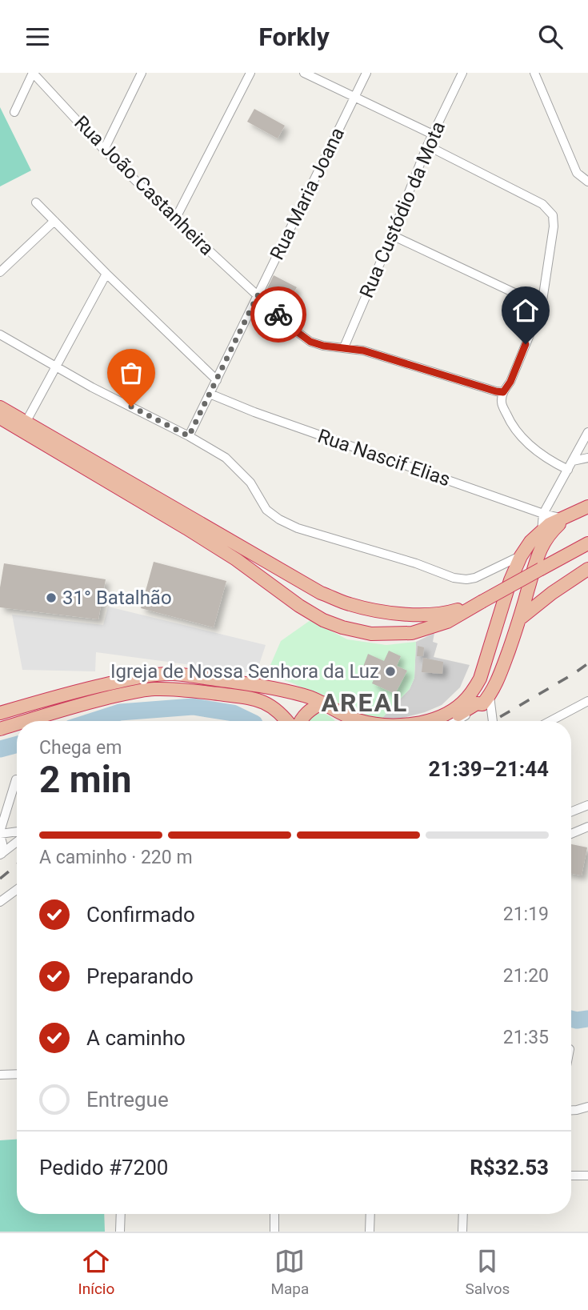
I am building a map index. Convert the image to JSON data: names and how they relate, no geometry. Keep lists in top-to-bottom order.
{
  "streets": {
    "street": [
      "Rua João Castanheira",
      "Rua Maria Joana",
      "Rua Custódio da Mota",
      "Rua Nascif Elias"
    ]
  },
  "crossings": [
    ["Rua João Castanheira", "Rua Maria Joana"],
    ["Rua João Castanheira", "Rua Custódio da Mota"],
    ["Rua Maria Joana", "Rua Nascif Elias"]
  ],
  "districts": ["AREAL"],
  "places": ["31° Batalhão", "Igreja de Nossa Senhora da Luz"],
  "page": {
    "header": "Forkly",
    "heading": ["2 min", "Chega em", "21:39–21:44"],
    "panel": ["Pedido #7200", "R$32.53"],
    "bar": "A caminho · 220 m",
    "list": [
      ["Confirmado", "21:19"],
      ["Preparando", "21:20"],
      ["A caminho", "21:35"],
      "Entregue"
    ],
    "tabs": ["Início", "Mapa", "Salvos"]
  }
}
